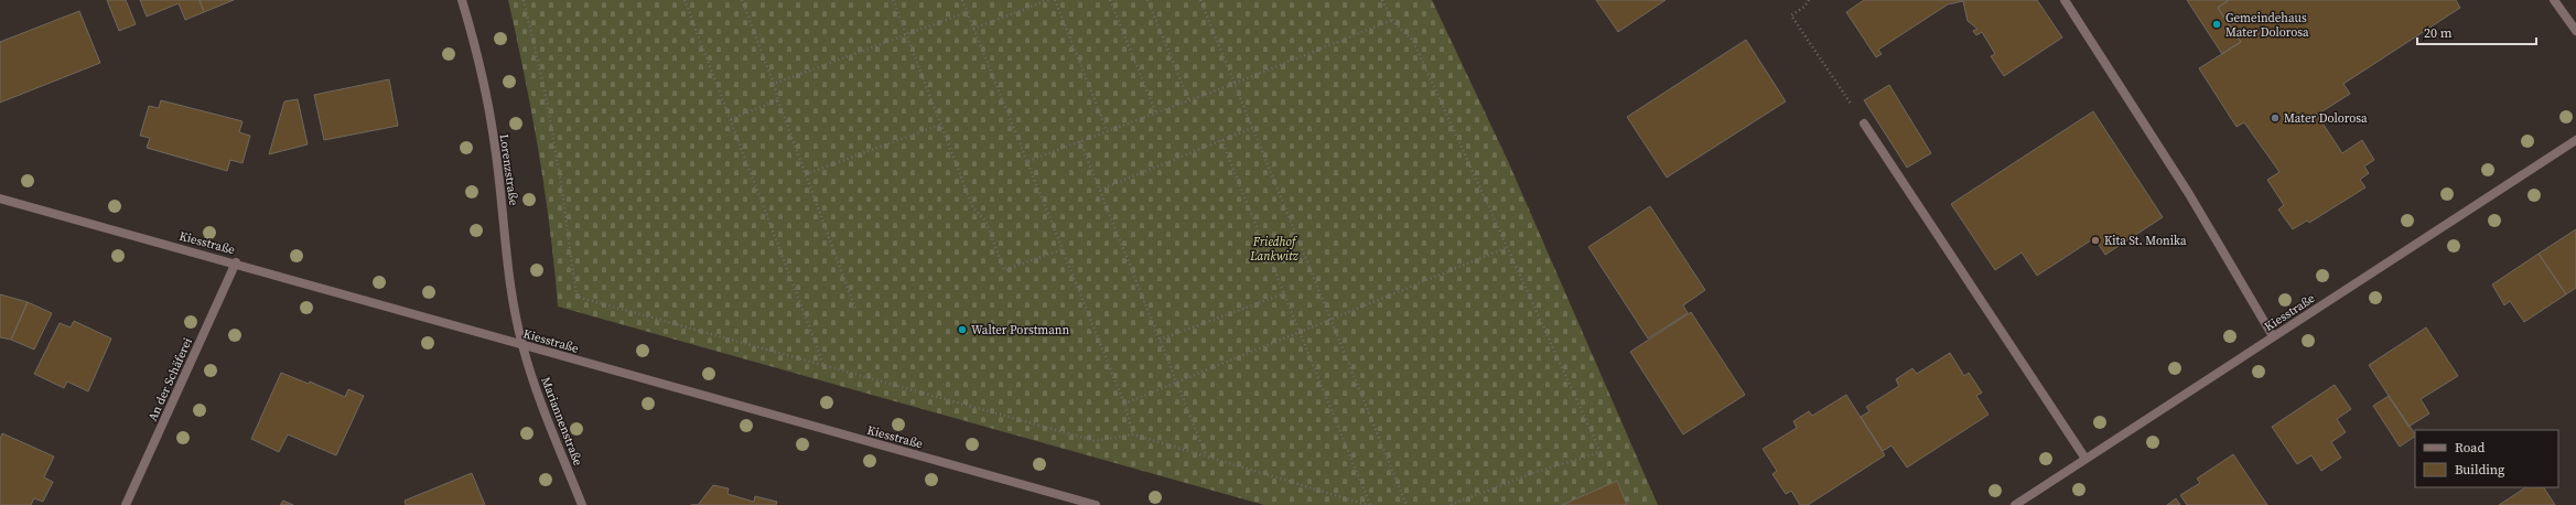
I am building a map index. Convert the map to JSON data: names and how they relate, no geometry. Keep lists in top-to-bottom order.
{
  "streets": {
    "street": [
      "Lorenzstraße",
      "Kiesstraße",
      "An der Schäferei",
      "Mariannenstraße"
    ]
  },
  "crossings": [
    ["Lorenzstraße", "Kiesstraße"],
    ["Lorenzstraße", "Mariannenstraße"],
    ["Kiesstraße", "An der Schäferei"],
    ["Kiesstraße", "Mariannenstraße"]
  ],
  "parks": ["Friedhof Lankwitz"],
  "places": [
    "Gemeindehaus Mater Dolorosa",
    "Mater Dolorosa",
    "Kita St. Monika",
    "Walter Porstmann"
  ],
  "legend": ["Road", "Building"],
  "scale_bar": "20 m"
}
